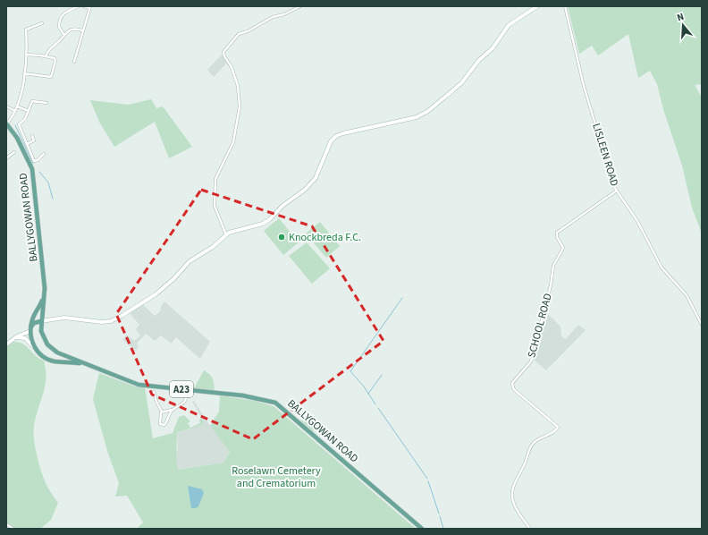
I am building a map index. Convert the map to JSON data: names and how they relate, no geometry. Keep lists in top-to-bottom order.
{
  "streets": {
    "main road": ["BALLYGOWAN ROAD", "A23"],
    "street": ["LISLEEN ROAD", "SCHOOL ROAD"]
  },
  "crossings": [
    ["LISLEEN ROAD", "SCHOOL ROAD"]
  ],
  "parks": ["Roselawn Cemetery and Crematorium"],
  "places": ["Knockbreda F.C."],
  "north": "top"
}
